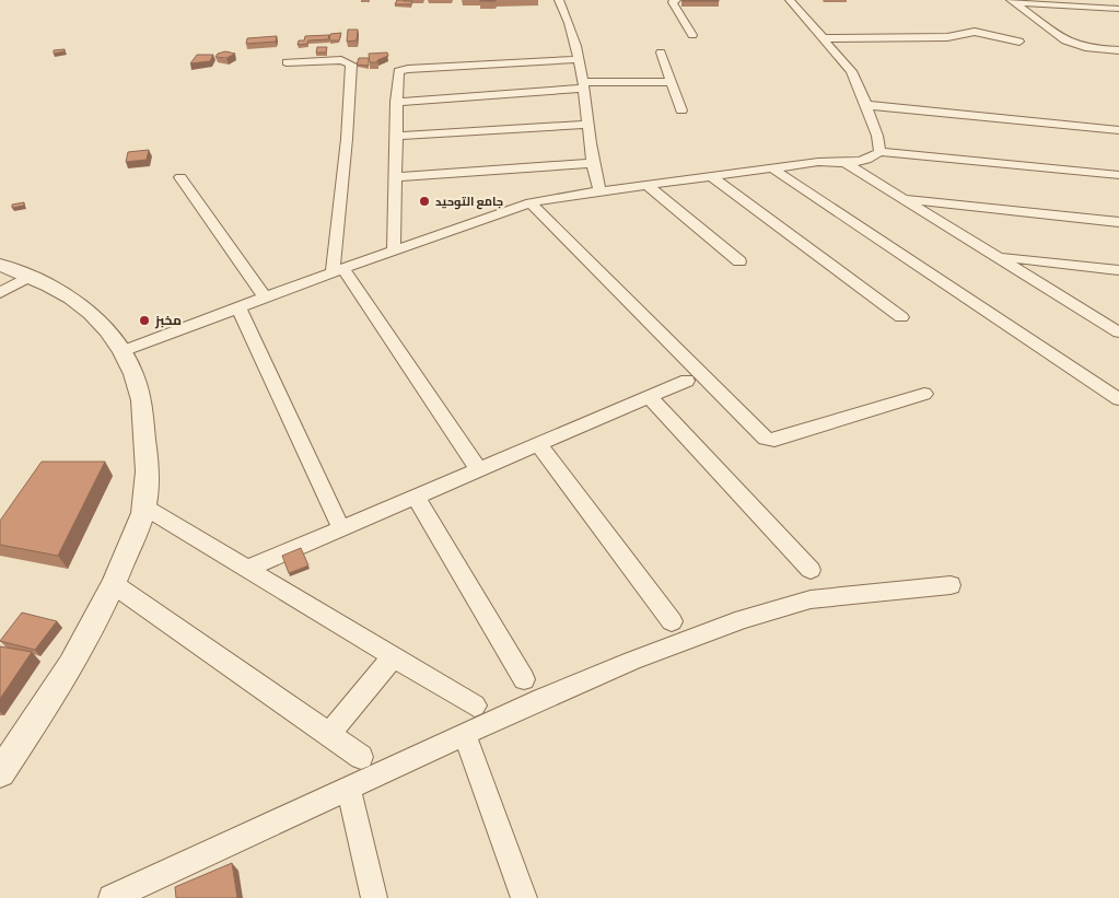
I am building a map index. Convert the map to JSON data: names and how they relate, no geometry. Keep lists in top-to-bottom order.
{
  "places": ["جامع التوحيد", "مخبز"]
}
